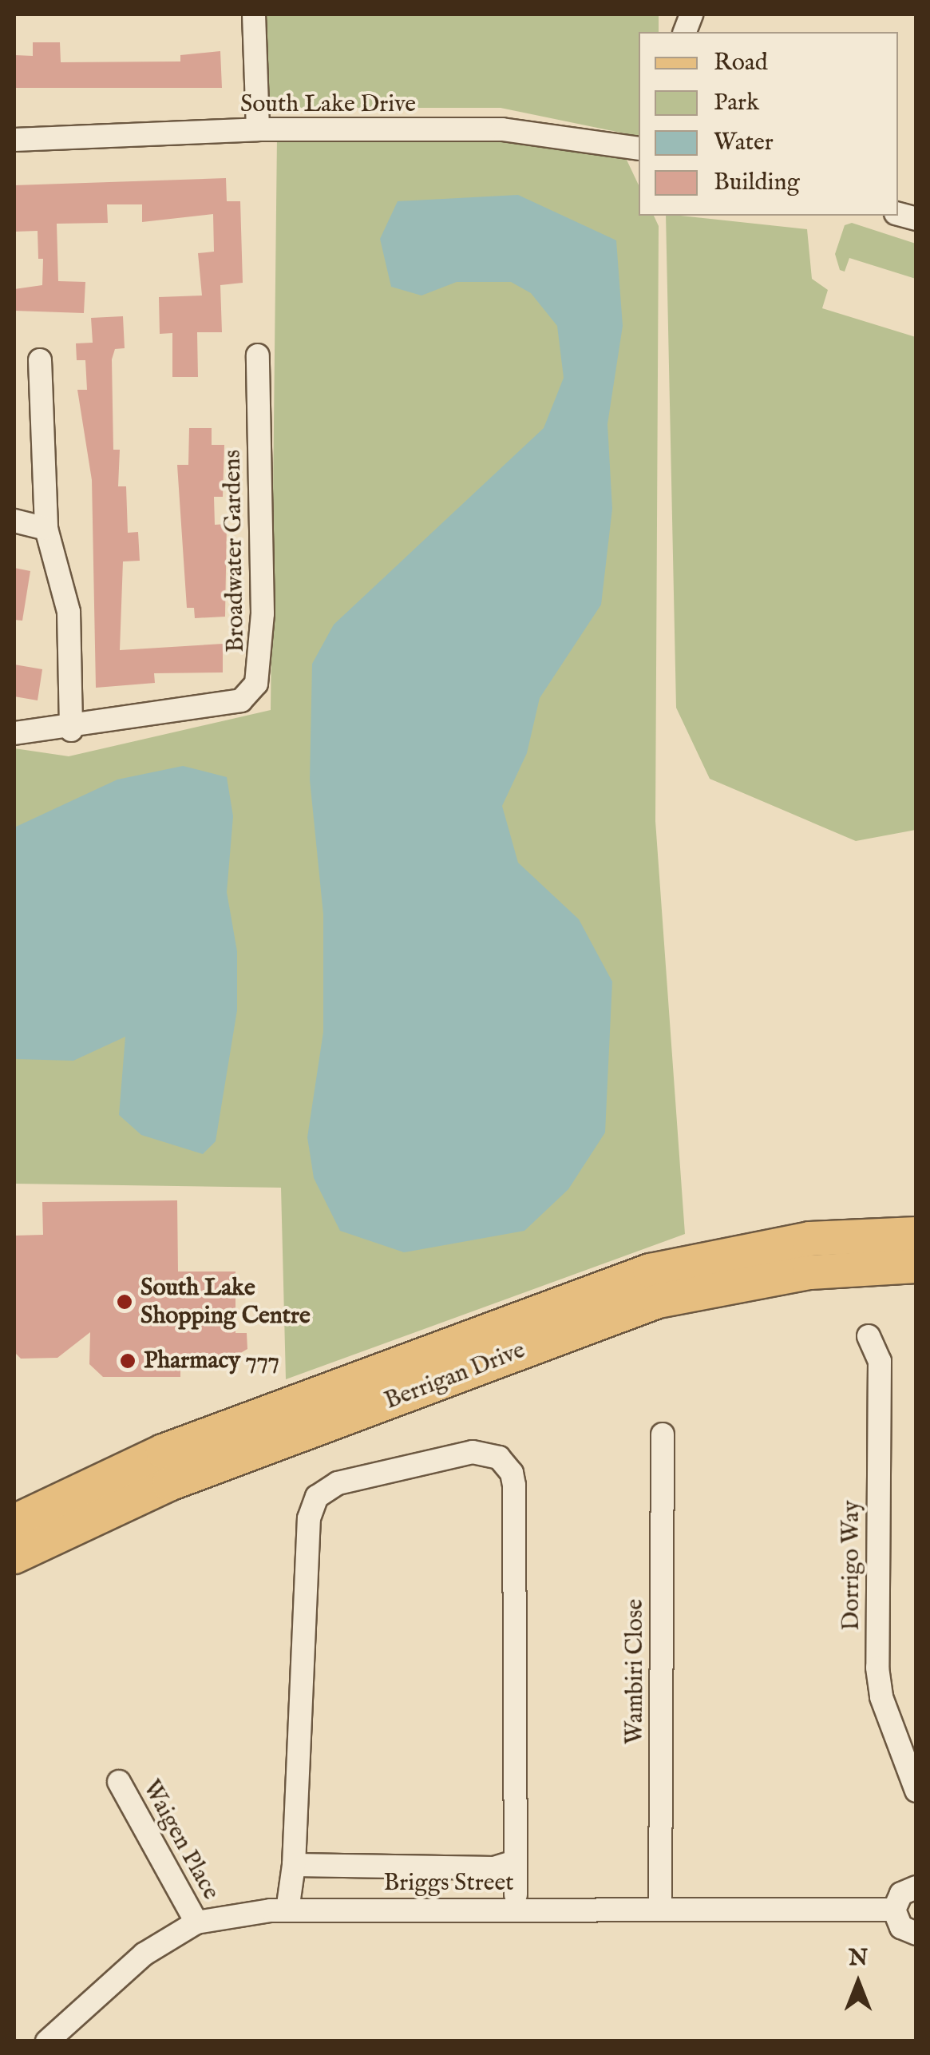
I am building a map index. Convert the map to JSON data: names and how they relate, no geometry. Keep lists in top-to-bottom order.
{
  "streets": {
    "main road": ["Berrigan Drive"],
    "street": [
      "South Lake Drive",
      "Broadwater Gardens",
      "Dorrigo Way",
      "Wambiri Close",
      "Waigen Place",
      "Briggs Street"
    ]
  },
  "crossings": [
    ["Wambiri Close", "Briggs Street"],
    ["Waigen Place", "Briggs Street"]
  ],
  "places": ["South Lake Shopping Centre", "Pharmacy 777"],
  "legend": [
    "Road",
    "Park",
    "Water",
    "Building"
  ],
  "north": "top"
}
